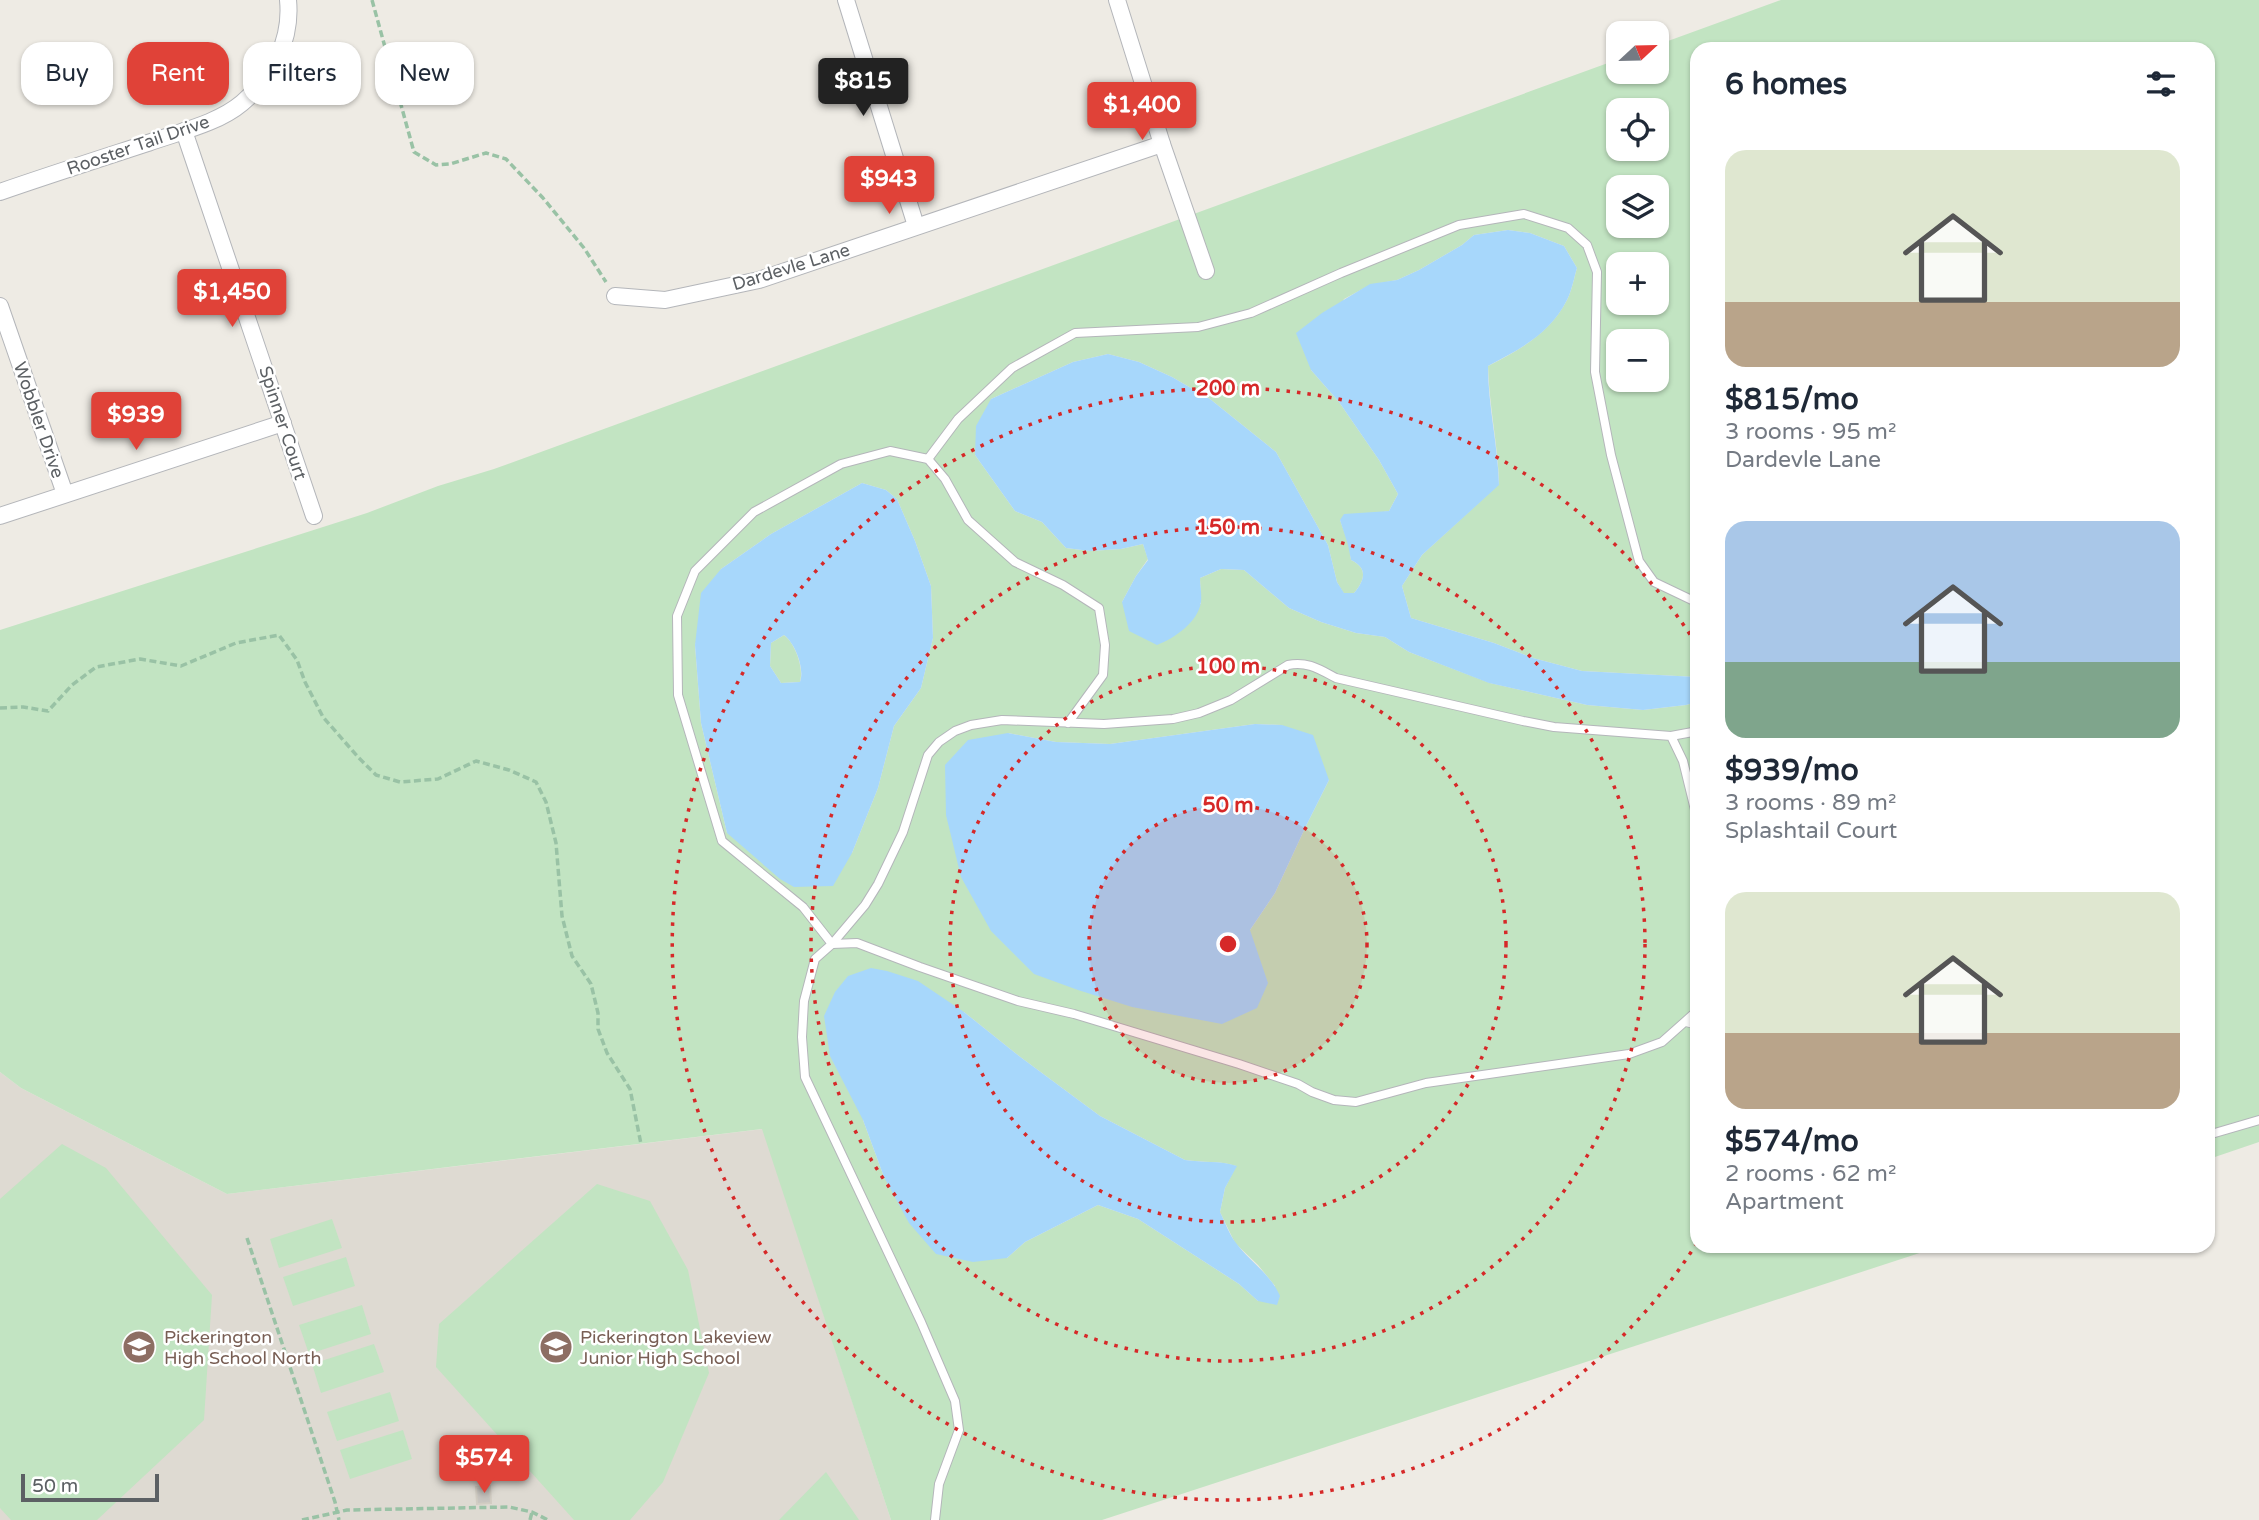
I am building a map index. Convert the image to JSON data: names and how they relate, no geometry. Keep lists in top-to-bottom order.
{
  "streets": {
    "street": [
      "Rooster Tail Drive",
      "Dardevle Lane",
      "Wobbler Drive",
      "Spinner Court"
    ]
  },
  "crossings": [
    ["Rooster Tail Drive", "Spinner Court"]
  ],
  "places": {
    "school or university": ["Pickerington High School North", "Pickerington Lakeview Junior High School"]
  },
  "scale_bar": "50 m",
  "north": "right",
  "page": {
    "map_buttons": ["+", "−"],
    "chip": [
      "Buy",
      "Rent",
      "Filters",
      "New"
    ],
    "heading": "6 homes",
    "price": [
      "$815",
      "$1,400",
      "$943",
      "$1,450",
      "$939",
      "$574"
    ],
    "list": [
      {
        "name": "$815/mo",
        "note": "3 rooms · 95 m² · Dardevle Lane"
      },
      {
        "name": "$939/mo",
        "note": "3 rooms · 89 m² · Splashtail Court"
      },
      {
        "name": "$574/mo",
        "note": "2 rooms · 62 m² · Apartment"
      }
    ],
    "scale": "50 m"
  },
  "rings": [
    "200 m",
    "150 m",
    "100 m",
    "50 m"
  ]
}
